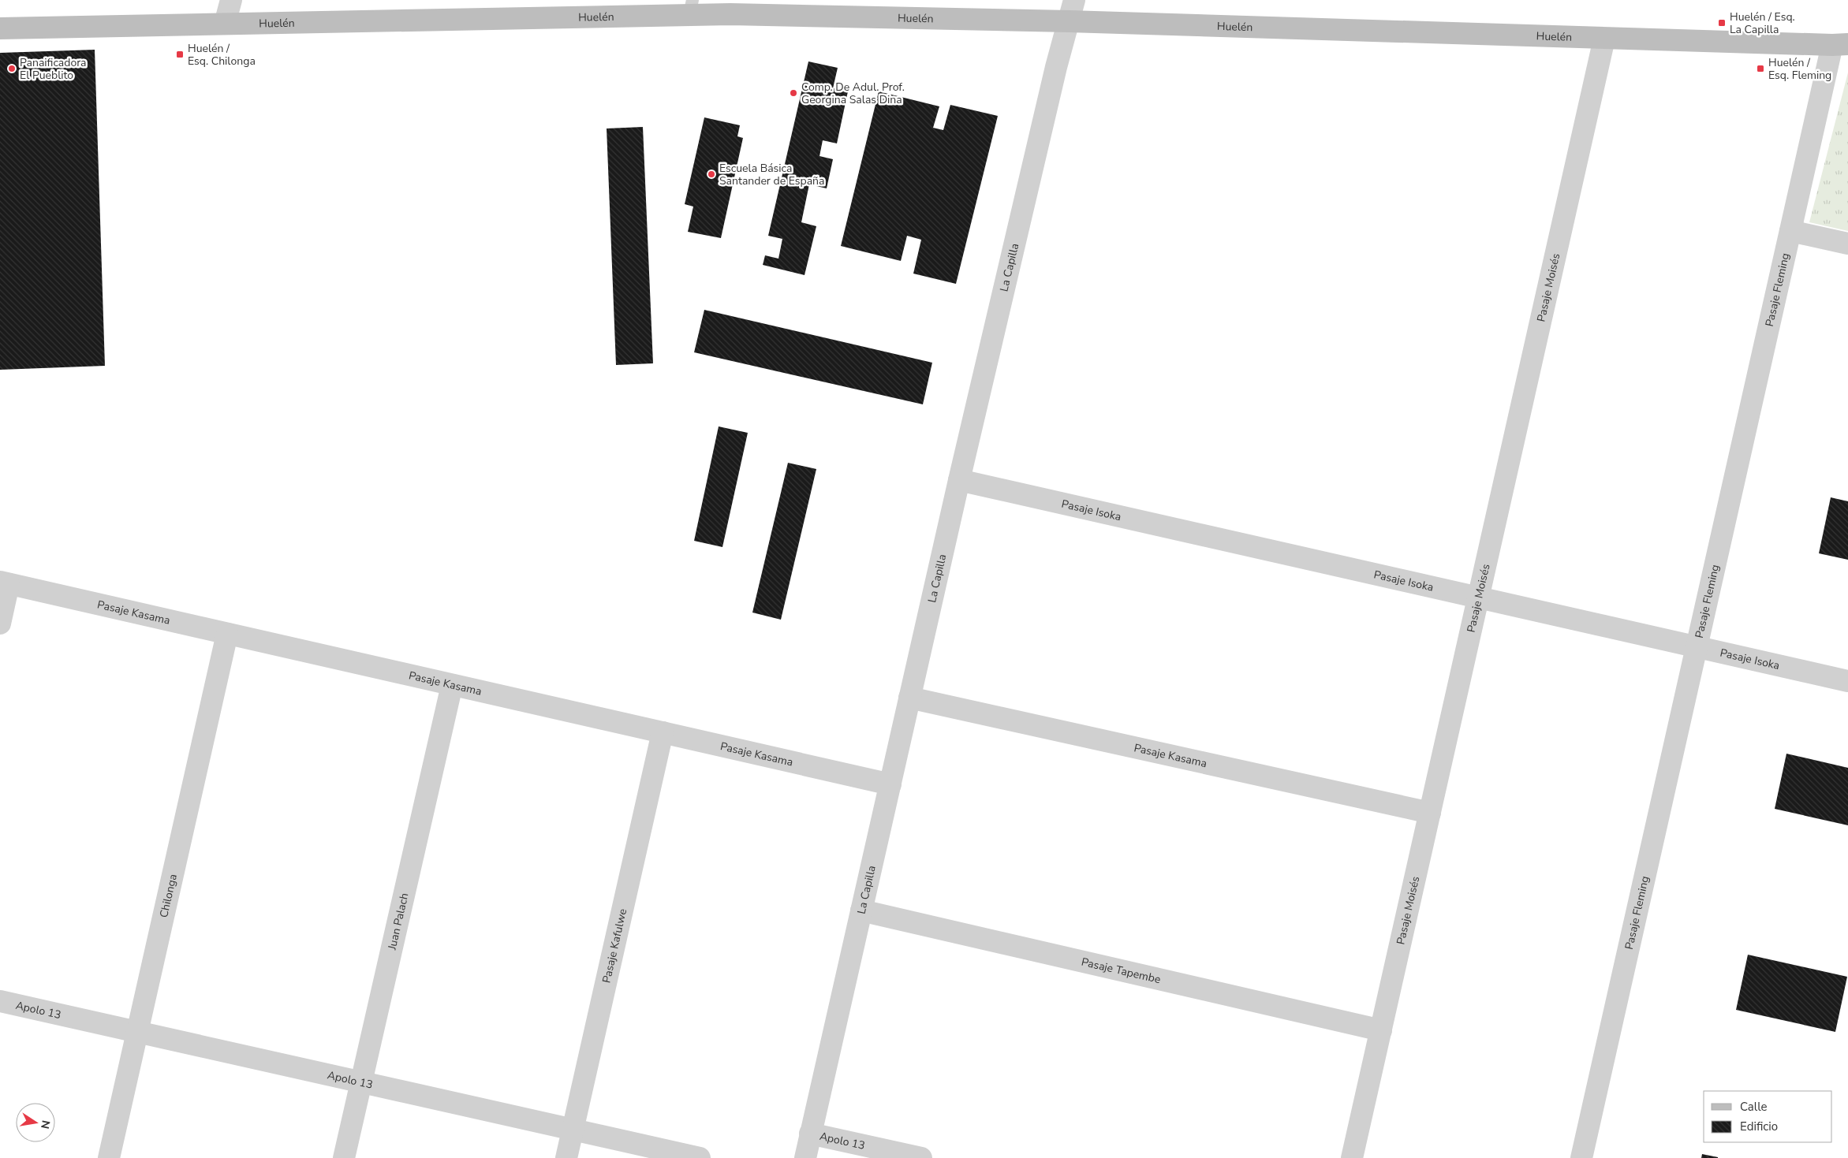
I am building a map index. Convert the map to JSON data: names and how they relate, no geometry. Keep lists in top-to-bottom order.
{
  "streets": {
    "main road": ["Huelén"],
    "street": [
      "La Capilla",
      "Pasaje Moisés",
      "Pasaje Fleming",
      "Pasaje Isoka",
      "Pasaje Kasama",
      "Chilonga",
      "Juan Palach",
      "Pasaje Kafulwe",
      "Pasaje Tapembe",
      "Apolo 13"
    ]
  },
  "crossings": [
    ["Huelén", "La Capilla"],
    ["Huelén", "Pasaje Moisés"],
    ["Huelén", "Pasaje Fleming"],
    ["La Capilla", "Pasaje Isoka"],
    ["La Capilla", "Pasaje Kasama"],
    ["La Capilla", "Pasaje Tapembe"],
    ["La Capilla", "Apolo 13"],
    ["Pasaje Moisés", "Pasaje Isoka"],
    ["Pasaje Moisés", "Pasaje Kasama"],
    ["Pasaje Moisés", "Pasaje Tapembe"],
    ["Pasaje Fleming", "Pasaje Isoka"],
    ["Pasaje Kasama", "Chilonga"],
    ["Pasaje Kasama", "Juan Palach"],
    ["Pasaje Kasama", "Pasaje Kafulwe"],
    ["Chilonga", "Apolo 13"],
    ["Juan Palach", "Apolo 13"],
    ["Pasaje Kafulwe", "Apolo 13"]
  ],
  "places": {
    "transit": ["Huelén / Esq. La Capilla", "Huelén / Esq. Chilonga", "Huelén / Esq. Fleming"],
    "other": ["Panaificadora El Pueblito", "Comp. De Adul. Prof. Georgina Salas Dina", "Escuela Básica Santander de España"]
  },
  "legend": ["Calle", "Edificio"],
  "north": "right"
}
